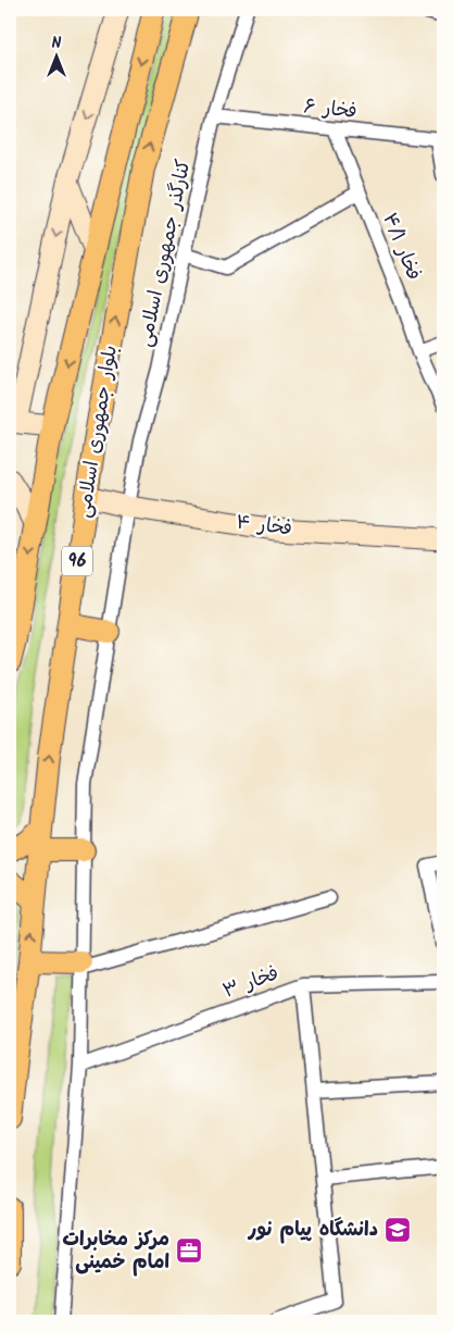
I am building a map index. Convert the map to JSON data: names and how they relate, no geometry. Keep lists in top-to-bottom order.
{
  "streets": {
    "main road": ["بلوار جمهوری اسلامی", "96"],
    "street": [
      "فخار ۶",
      "فخار ۴/۱",
      "کنارگذر جمهوری اسلامی",
      "فخار ۴",
      "فخار ۳"
    ]
  },
  "crossings": [
    ["فخار ۶", "فخار ۴/۱"],
    ["فخار ۶", "کنارگذر جمهوری اسلامی"],
    ["کنارگذر جمهوری اسلامی", "فخار ۴"],
    ["کنارگذر جمهوری اسلامی", "فخار ۳"],
    ["بلوار جمهوری اسلامی", "فخار ۴"]
  ],
  "places": {
    "school or university": ["دانشگاه پیام نور"],
    "office": ["مرکز مخابرات امام خمینی"]
  },
  "north": "top"
}
